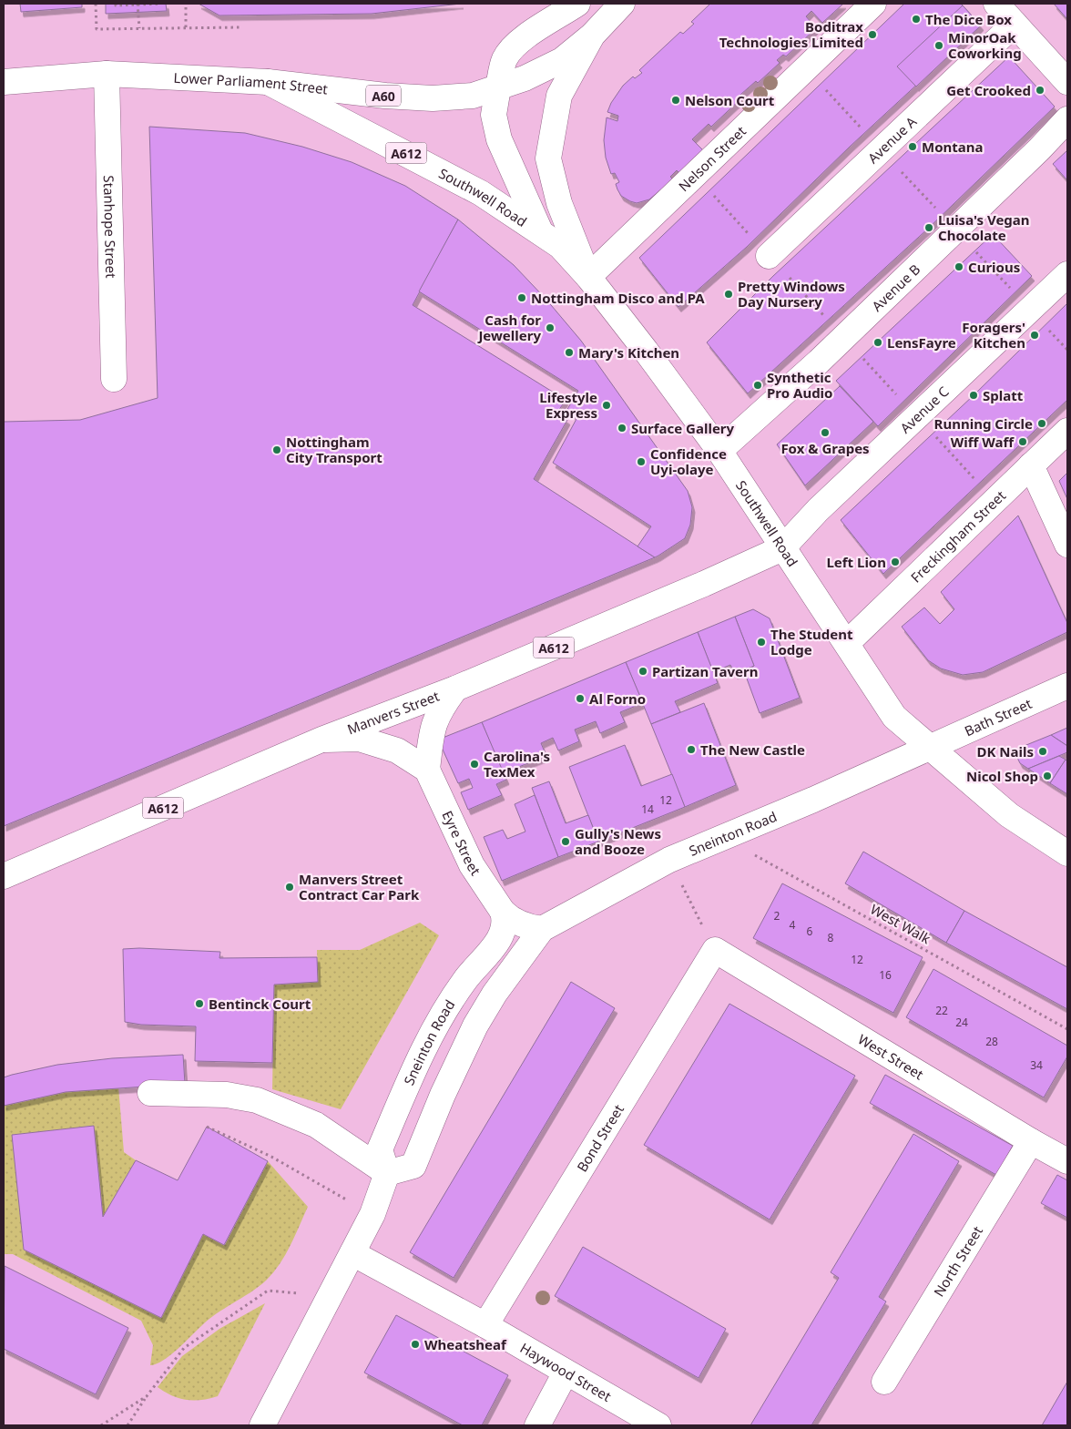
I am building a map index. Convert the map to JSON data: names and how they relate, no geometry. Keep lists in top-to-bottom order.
{
  "streets": {
    "main road": [
      "Lower Parliament Street",
      "A60",
      "Avenue A",
      "A612",
      "Nelson Street",
      "Southwell Road",
      "Stanhope Street",
      "Avenue B",
      "Avenue C",
      "Freckingham Street",
      "Manvers Street",
      "Bath Street",
      "Sneinton Road",
      "Eyre Street",
      "West Street",
      "Bond Street",
      "North Street",
      "Haywood Street"
    ],
    "path": ["West Walk"]
  },
  "crossings": [
    ["Lower Parliament Street", "A612"],
    ["Lower Parliament Street", "Southwell Road"],
    ["Lower Parliament Street", "Stanhope Street"],
    ["A612", "Southwell Road"],
    ["Nelson Street", "Southwell Road"],
    ["Southwell Road", "Avenue B"],
    ["Southwell Road", "Avenue C"],
    ["Southwell Road", "Freckingham Street"],
    ["Southwell Road", "Manvers Street"],
    ["Southwell Road", "Bath Street"],
    ["Southwell Road", "Sneinton Road"],
    ["Avenue C", "Manvers Street"],
    ["Bath Street", "Sneinton Road"],
    ["Sneinton Road", "Eyre Street"],
    ["Sneinton Road", "West Walk"],
    ["West Street", "Bond Street"],
    ["West Street", "North Street"],
    ["Bond Street", "Haywood Street"]
  ],
  "places": [
    "The Dice Box",
    "Boditrax Technologies Limited",
    "MinorOak Coworking",
    "Get Crooked",
    "Nelson Court",
    "Montana",
    "Luisa's Vegan Chocolate",
    "Curious",
    "Pretty Windows Day Nursery",
    "Nottingham Disco and PA",
    "Cash for Jewellery",
    "Foragers' Kitchen",
    "LensFayre",
    "Mary's Kitchen",
    "Synthetic Pro Audio",
    "Splatt",
    "Lifestyle Express",
    "Running Circle",
    "Surface Gallery",
    "Fox & Grapes",
    "Wiff Waff",
    "Nottingham City Transport",
    "Confidence Uyi-olaye",
    "Left Lion",
    "The Student Lodge",
    "Partizan Tavern",
    "Al Forno",
    "The New Castle",
    "DK Nails",
    "Carolina's TexMex",
    "Nicol Shop",
    "Gully's News and Booze",
    "Manvers Street Contract Car Park",
    "Bentinck Court",
    "Wheatsheaf"
  ],
  "house_numbers": [
    "12",
    "14",
    "2",
    "4",
    "6",
    "8",
    "12",
    "16",
    "22",
    "24",
    "28",
    "34"
  ]
}
